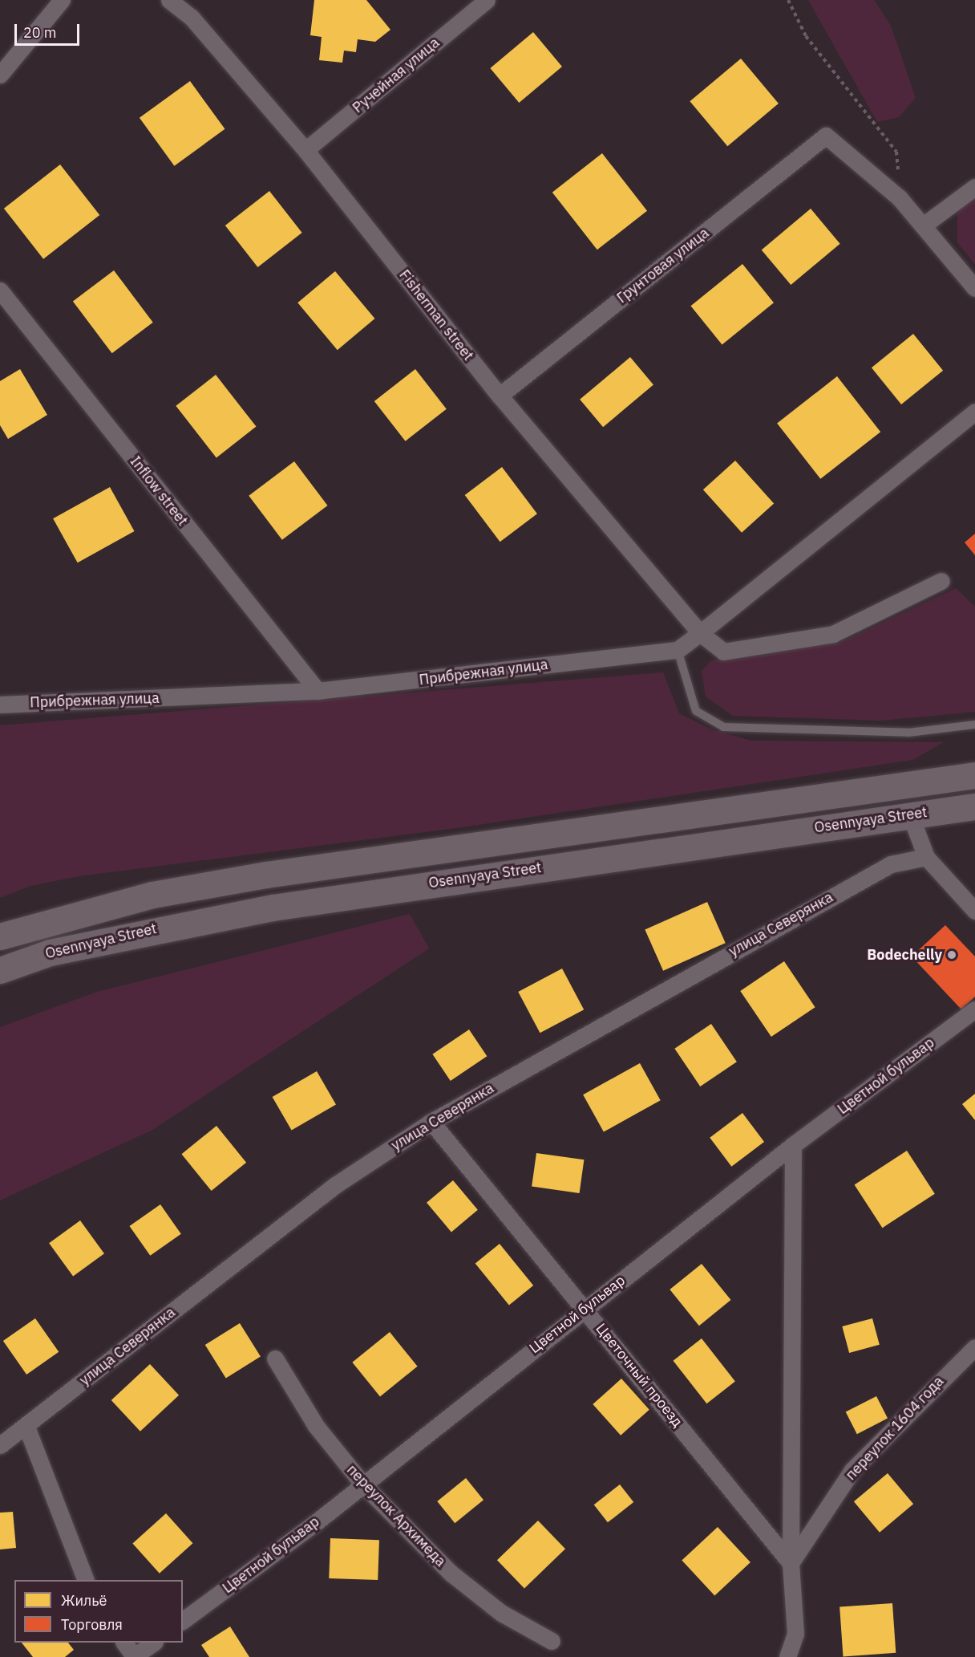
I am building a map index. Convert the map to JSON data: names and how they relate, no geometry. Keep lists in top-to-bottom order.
{
  "streets": {
    "main road": ["Osennyaya Street"],
    "street": [
      "Ручейная улица",
      "Грунтовая улица",
      "Fisherman street",
      "Inflow street",
      "Прибрежная улица",
      "улица Северянка",
      "Цветной бульвар",
      "Цветочный проезд",
      "переулок 1604 года",
      "переулок Архимеда"
    ]
  },
  "crossings": [
    ["Ручейная улица", "Fisherman street"],
    ["Грунтовая улица", "Fisherman street"],
    ["Inflow street", "Прибрежная улица"],
    ["улица Северянка", "Цветочный проезд"],
    ["Цветной бульвар", "Цветочный проезд"],
    ["Цветной бульвар", "переулок Архимеда"],
    ["Цветочный проезд", "переулок 1604 года"]
  ],
  "places": ["Bodechelly"],
  "legend": ["Жильё", "Торговля"],
  "scale_bar": "20 m"
}
